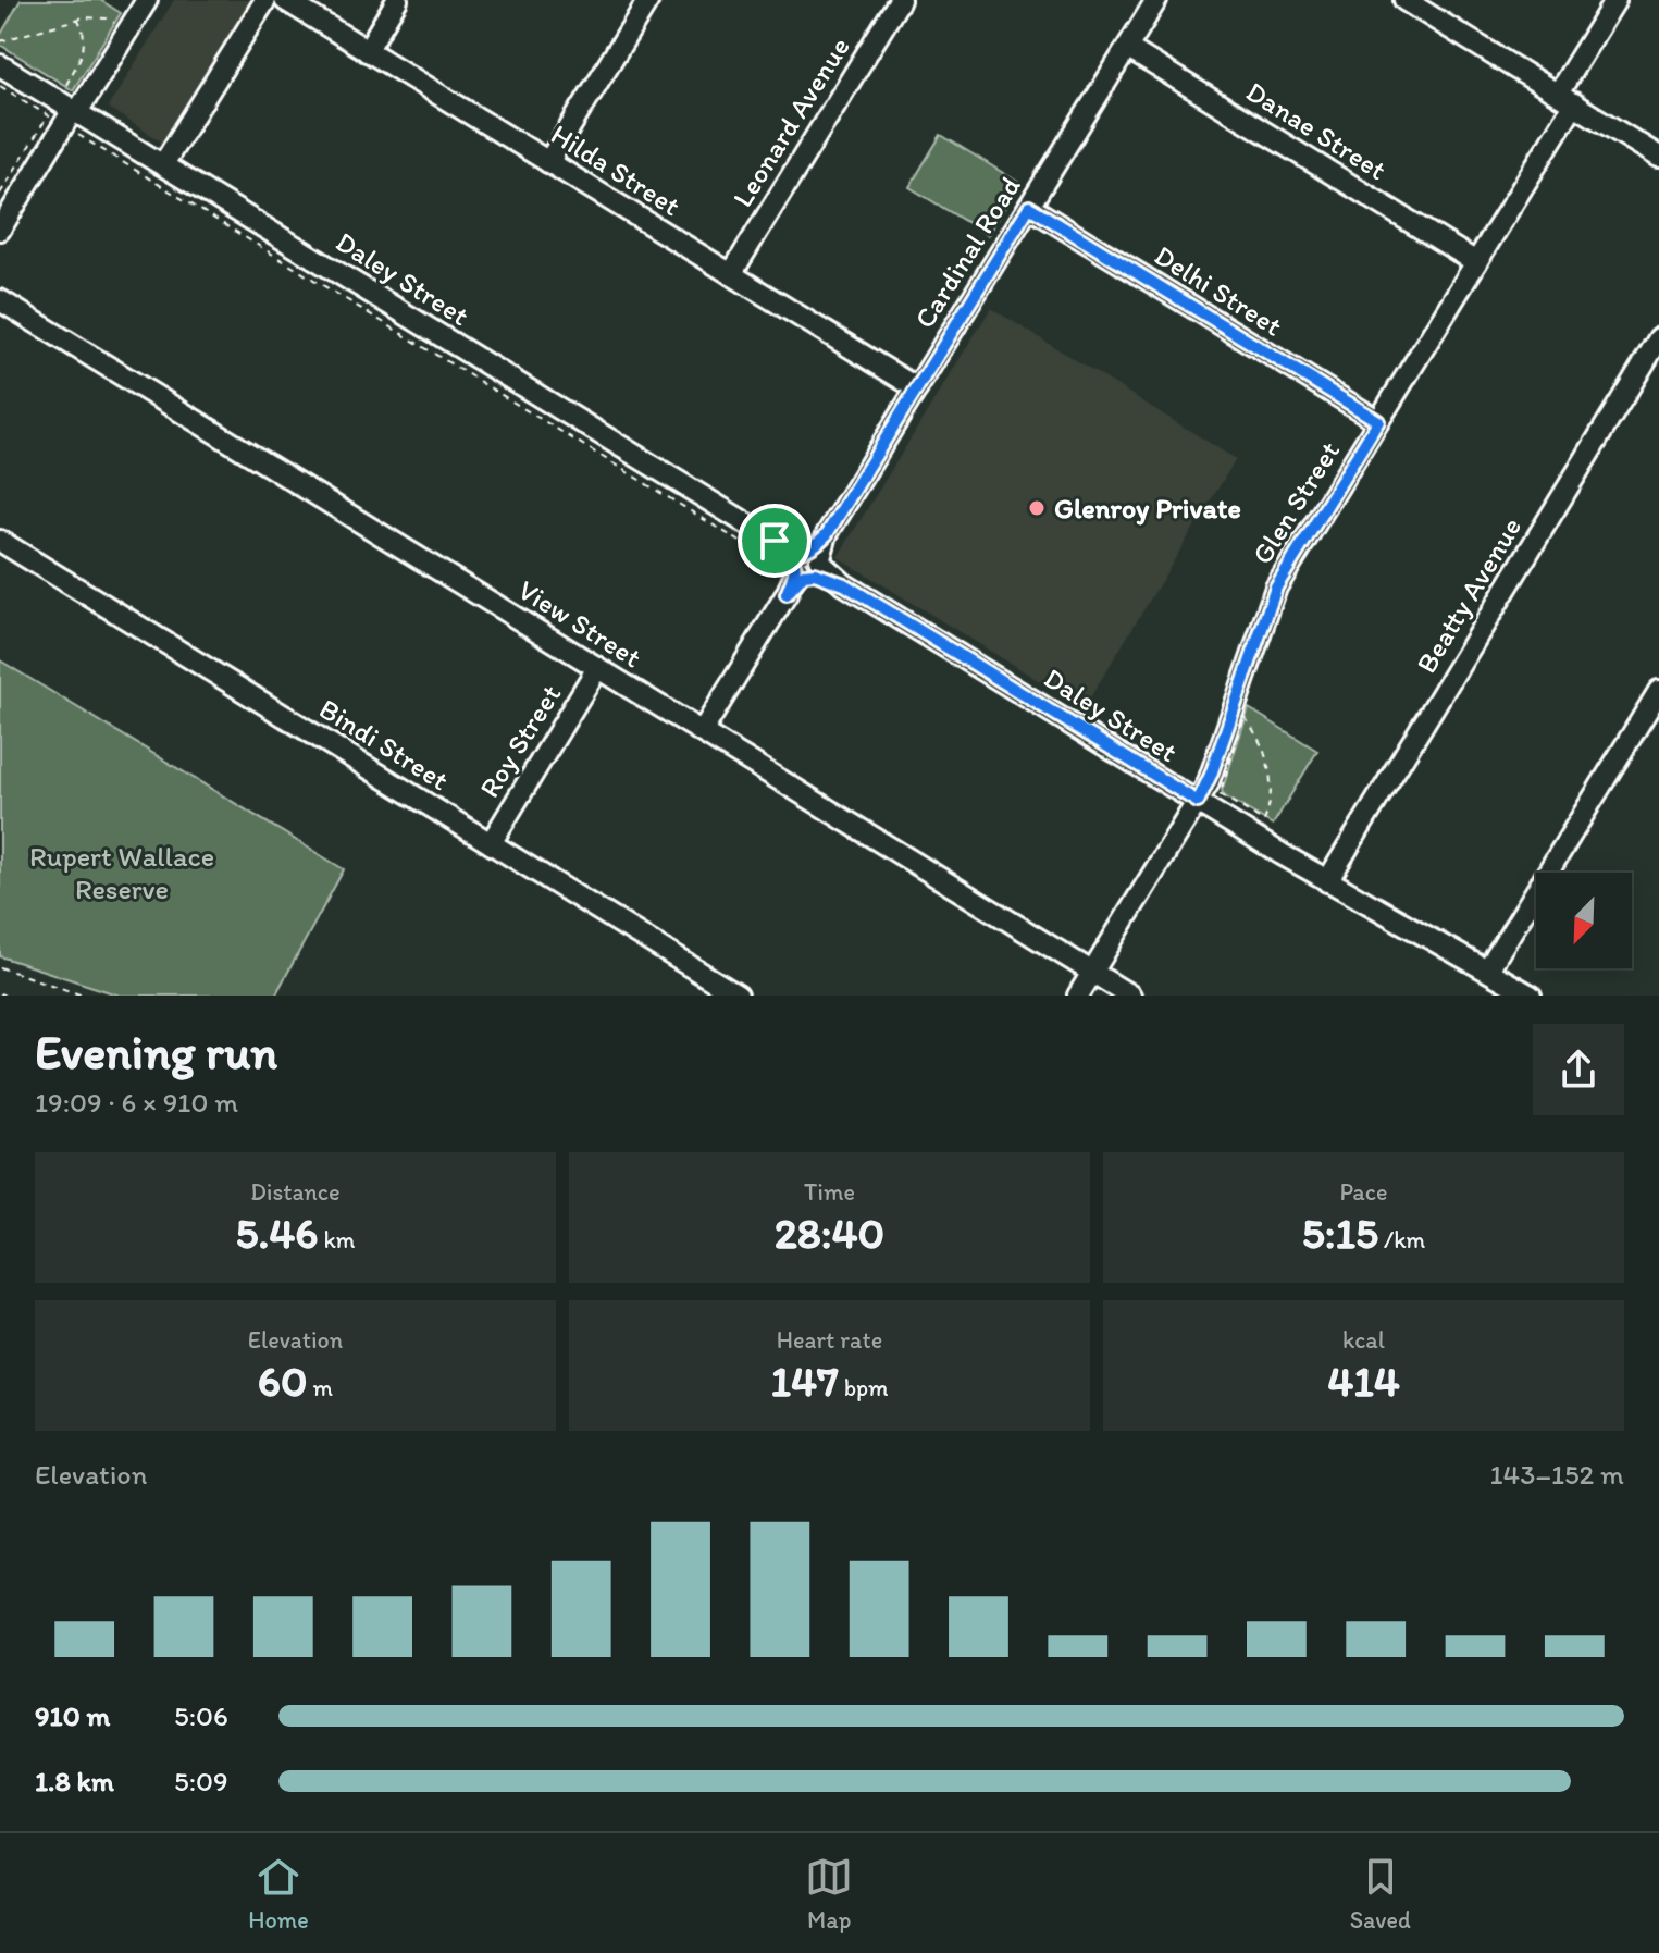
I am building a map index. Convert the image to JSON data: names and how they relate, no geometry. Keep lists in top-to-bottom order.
{
  "streets": {
    "street": [
      "Leonard Avenue",
      "Danae Street",
      "Hilda Street",
      "Cardinal Road",
      "Daley Street",
      "Delhi Street",
      "Glen Street",
      "Beatty Avenue",
      "View Street",
      "Roy Street",
      "Bindi Street"
    ]
  },
  "crossings": [
    ["Leonard Avenue", "Hilda Street"],
    ["Danae Street", "Cardinal Road"],
    ["Danae Street", "Glen Street"],
    ["Hilda Street", "Cardinal Road"],
    ["Cardinal Road", "Daley Street"],
    ["Cardinal Road", "Delhi Street"],
    ["Cardinal Road", "View Street"],
    ["Daley Street", "Glen Street"],
    ["Daley Street", "Beatty Avenue"],
    ["Delhi Street", "Glen Street"],
    ["Glen Street", "View Street"],
    ["View Street", "Roy Street"],
    ["Roy Street", "Bindi Street"]
  ],
  "parks": ["Rupert Wallace Reserve"],
  "places": ["Glenroy Private"],
  "north": "bottom left",
  "page": {
    "heading": ["Evening run", "19:09 · 6 × 910 m"],
    "stats": [
      ["Distance", "5.46 km"],
      ["Time", "28:40"],
      ["Pace", "5:15 /km"],
      ["Elevation", "60 m"],
      ["Heart rate", "147 bpm"],
      ["kcal", "414"]
    ],
    "chart": ["Elevation", "143–152 m"],
    "list": [
      {
        "name": "910 m",
        "note": "5:06"
      },
      {
        "name": "1.8 km",
        "note": "5:09"
      }
    ],
    "tabs": ["Home", "Map", "Saved"]
  }
}
